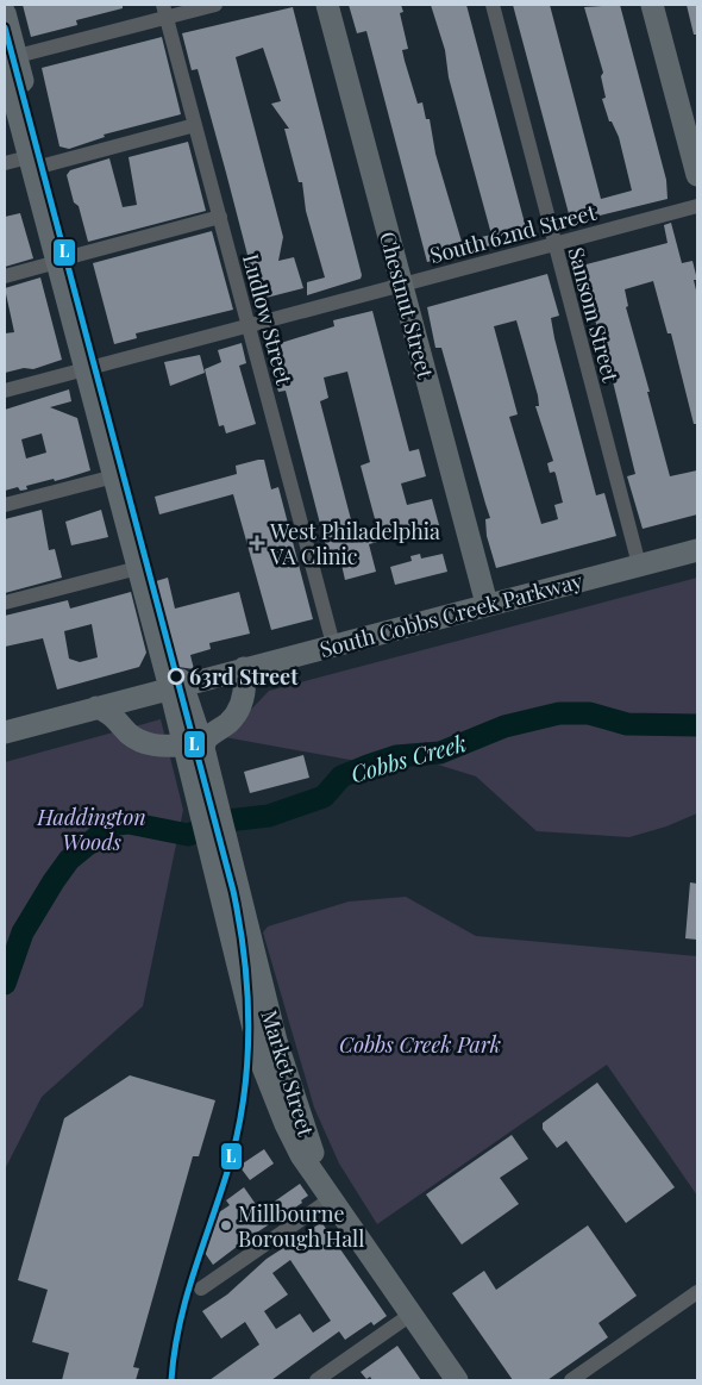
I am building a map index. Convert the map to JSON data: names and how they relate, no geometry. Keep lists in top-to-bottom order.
{
  "streets": {
    "main road": ["Chestnut Street", "South Cobbs Creek Parkway", "Market Street"],
    "street": ["South 62nd Street", "Sansom Street", "Ludlow Street"]
  },
  "crossings": [
    ["South 62nd Street", "Chestnut Street"],
    ["South 62nd Street", "Sansom Street"],
    ["South 62nd Street", "Ludlow Street"],
    ["South 62nd Street", "Market Street"],
    ["Chestnut Street", "South Cobbs Creek Parkway"],
    ["Sansom Street", "South Cobbs Creek Parkway"],
    ["Ludlow Street", "South Cobbs Creek Parkway"],
    ["South Cobbs Creek Parkway", "Market Street"]
  ],
  "water": ["Cobbs Creek"],
  "parks": ["Haddington Woods", "Cobbs Creek Park"],
  "places": {
    "health": ["West Philadelphia VA Clinic"],
    "other": ["63rd Street", "Millbourne Borough Hall"]
  },
  "lines": ["transit line L"]
}
